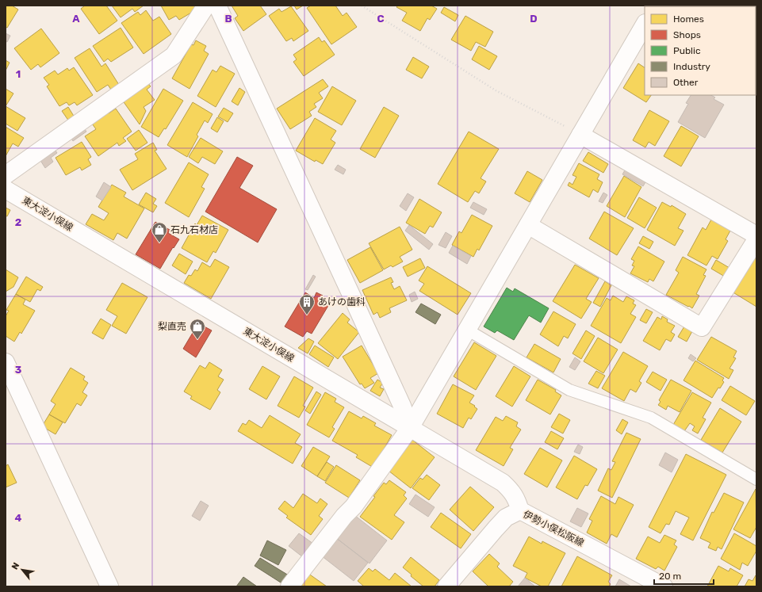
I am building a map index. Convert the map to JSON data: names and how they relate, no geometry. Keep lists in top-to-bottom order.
{
  "streets": {
    "street": ["東大淀小俣線", "伊勢小俣松阪線"]
  },
  "crossings": [
    ["東大淀小俣線", "伊勢小俣松阪線"]
  ],
  "places": {
    "shop": ["石九石材店", "梨直売"],
    "building": ["あけの歯科"]
  },
  "legend": [
    "Homes",
    "Shops",
    "Public",
    "Industry",
    "Other"
  ],
  "scale_bar": "20 m",
  "north": "top left",
  "grid": {
    "columns": [
      "A",
      "B",
      "C",
      "D"
    ],
    "rows": [
      "1",
      "2",
      "3",
      "4"
    ]
  }
}
